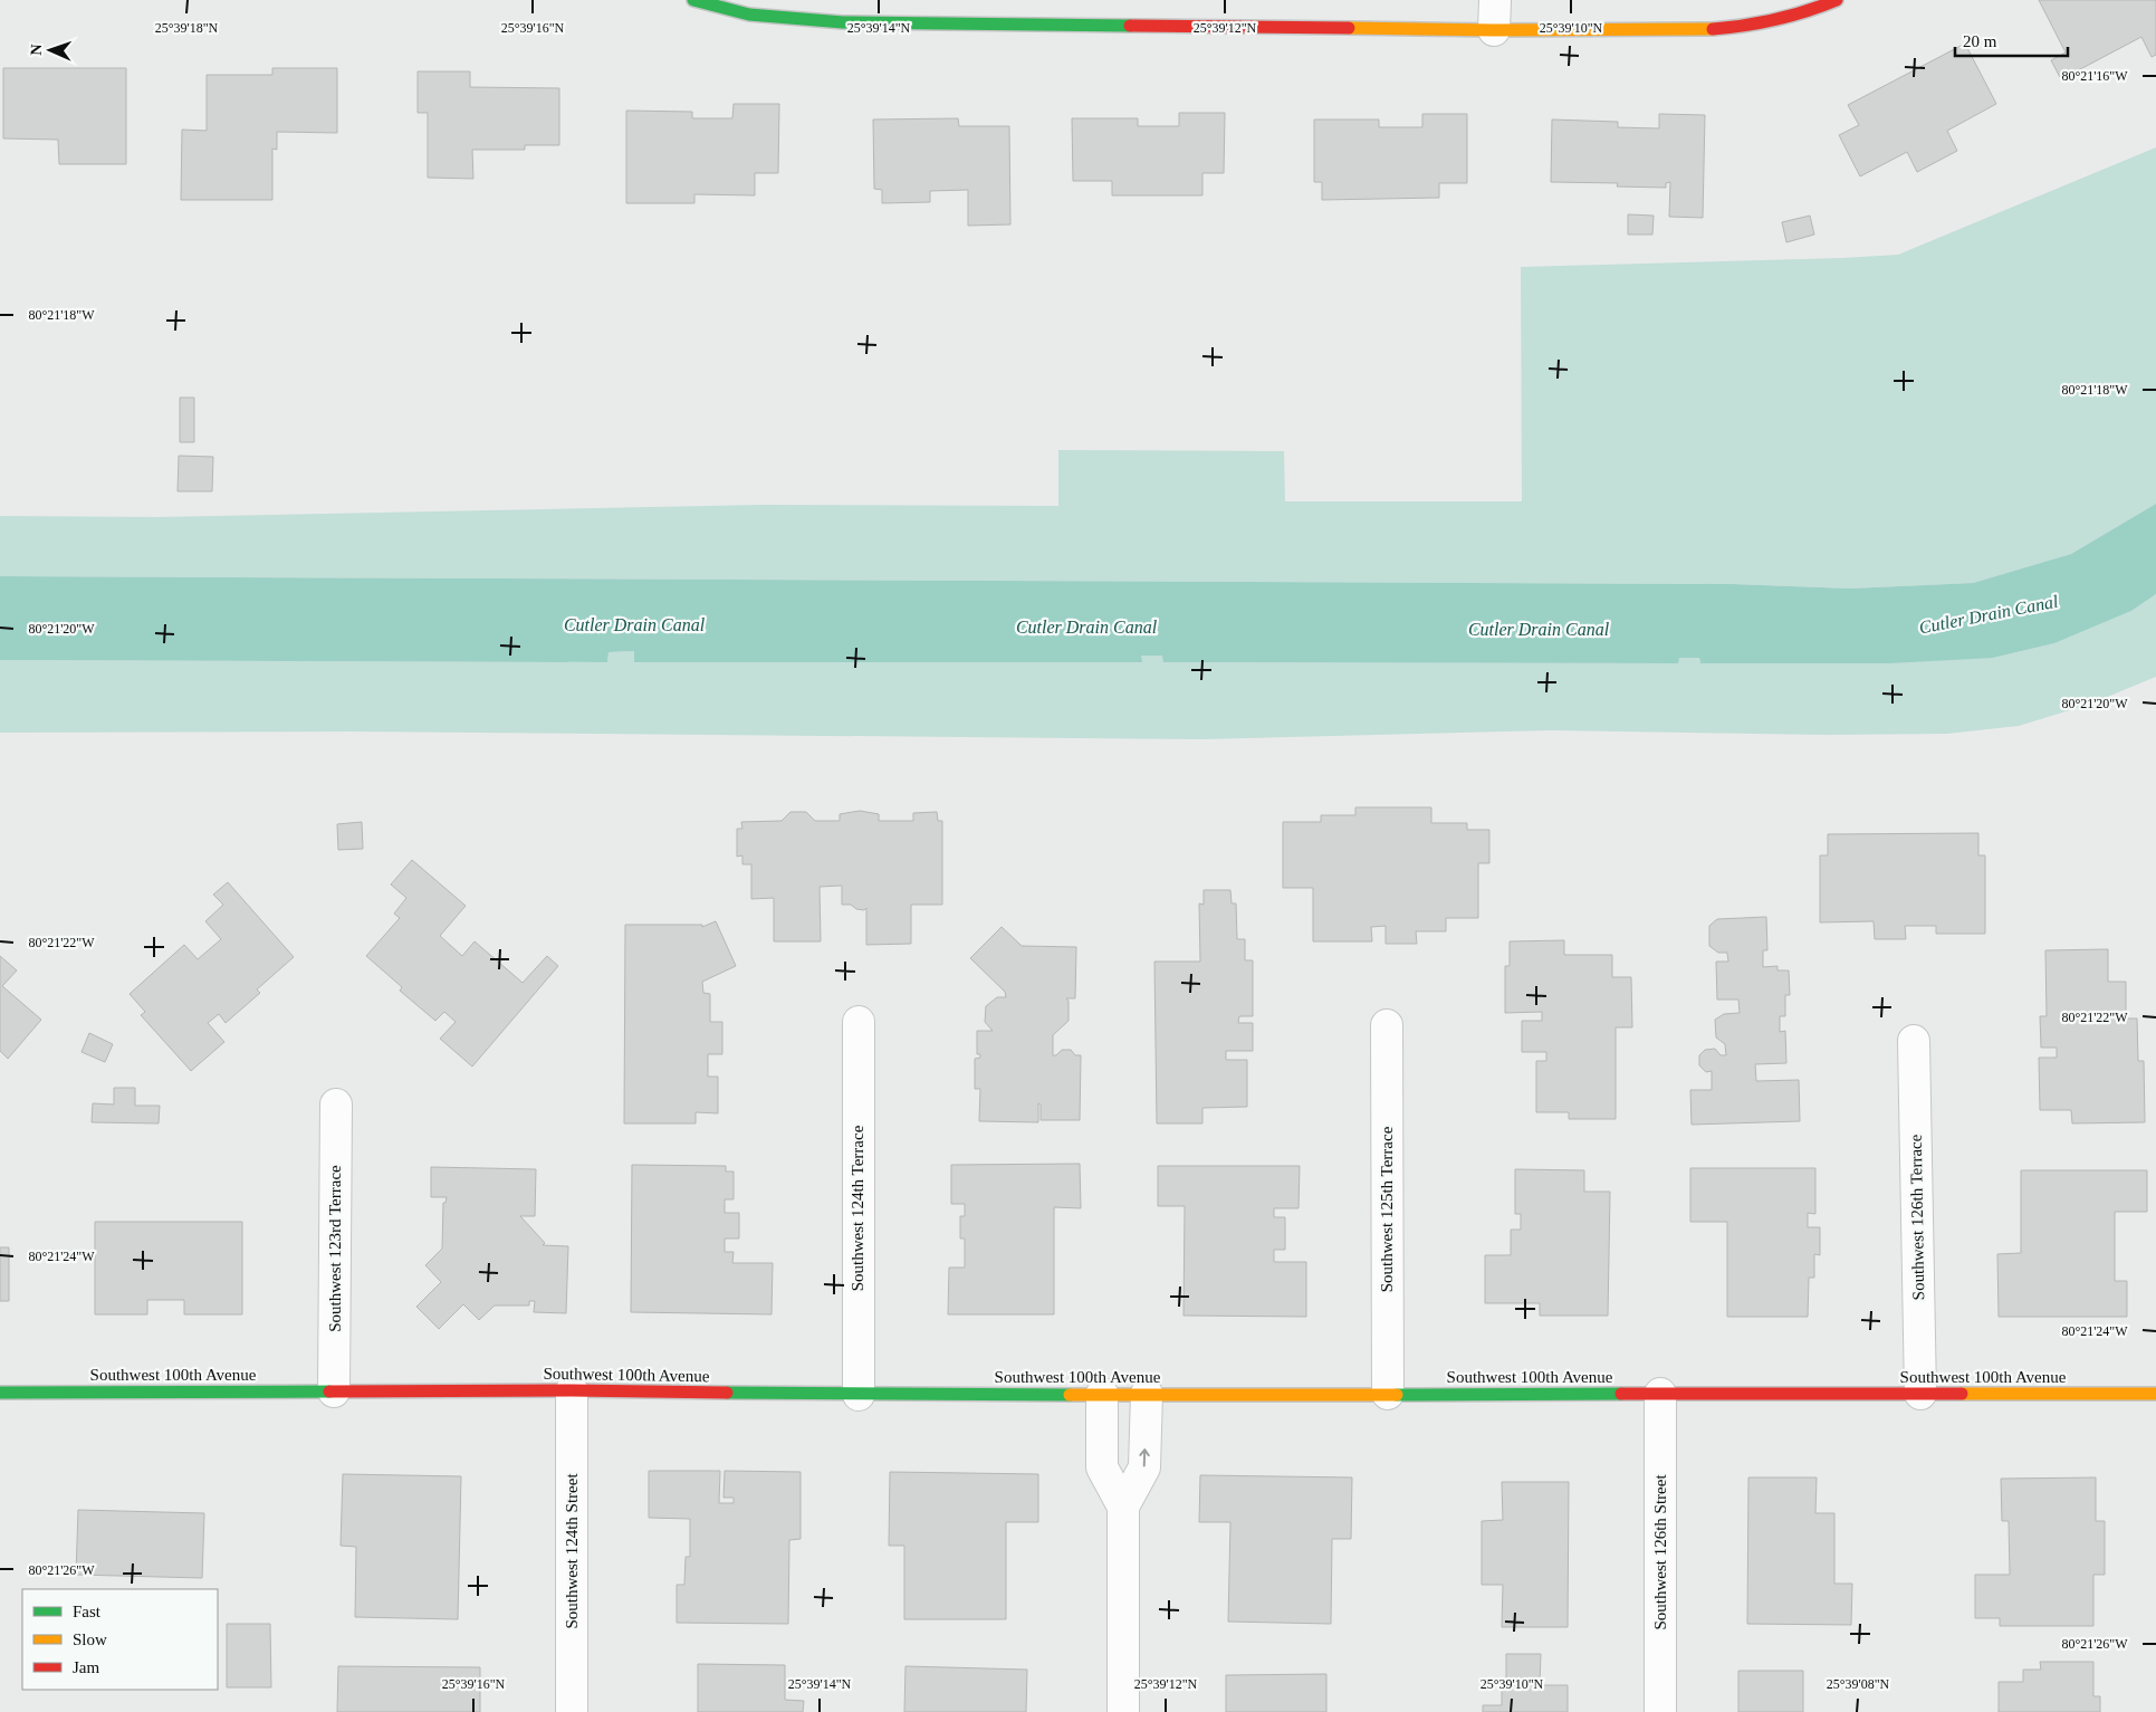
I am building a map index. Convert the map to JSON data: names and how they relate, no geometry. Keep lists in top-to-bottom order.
{
  "streets": {
    "street": [
      "Southwest 124th Terrace",
      "Southwest 125th Terrace",
      "Southwest 126th Terrace",
      "Southwest 123rd Terrace",
      "Southwest 100th Avenue",
      "Southwest 124th Street",
      "Southwest 126th Street"
    ]
  },
  "crossings": [
    ["Southwest 124th Terrace", "Southwest 100th Avenue"],
    ["Southwest 125th Terrace", "Southwest 100th Avenue"],
    ["Southwest 126th Terrace", "Southwest 100th Avenue"],
    ["Southwest 123rd Terrace", "Southwest 100th Avenue"],
    ["Southwest 100th Avenue", "Southwest 124th Street"],
    ["Southwest 100th Avenue", "Southwest 126th Street"]
  ],
  "water": ["Cutler Drain Canal"],
  "legend": ["Fast", "Slow", "Jam"],
  "scale_bar": "20 m",
  "north": "left",
  "coordinates": [
    "25°39'18\"N",
    "25°39'16\"N",
    "25°39'14\"N",
    "25°39'12\"N",
    "25°39'10\"N",
    "80°21'16\"W",
    "80°21'18\"W",
    "80°21'20\"W",
    "80°21'22\"W",
    "80°21'24\"W",
    "80°21'26\"W",
    "25°39'08\"N"
  ]
}
